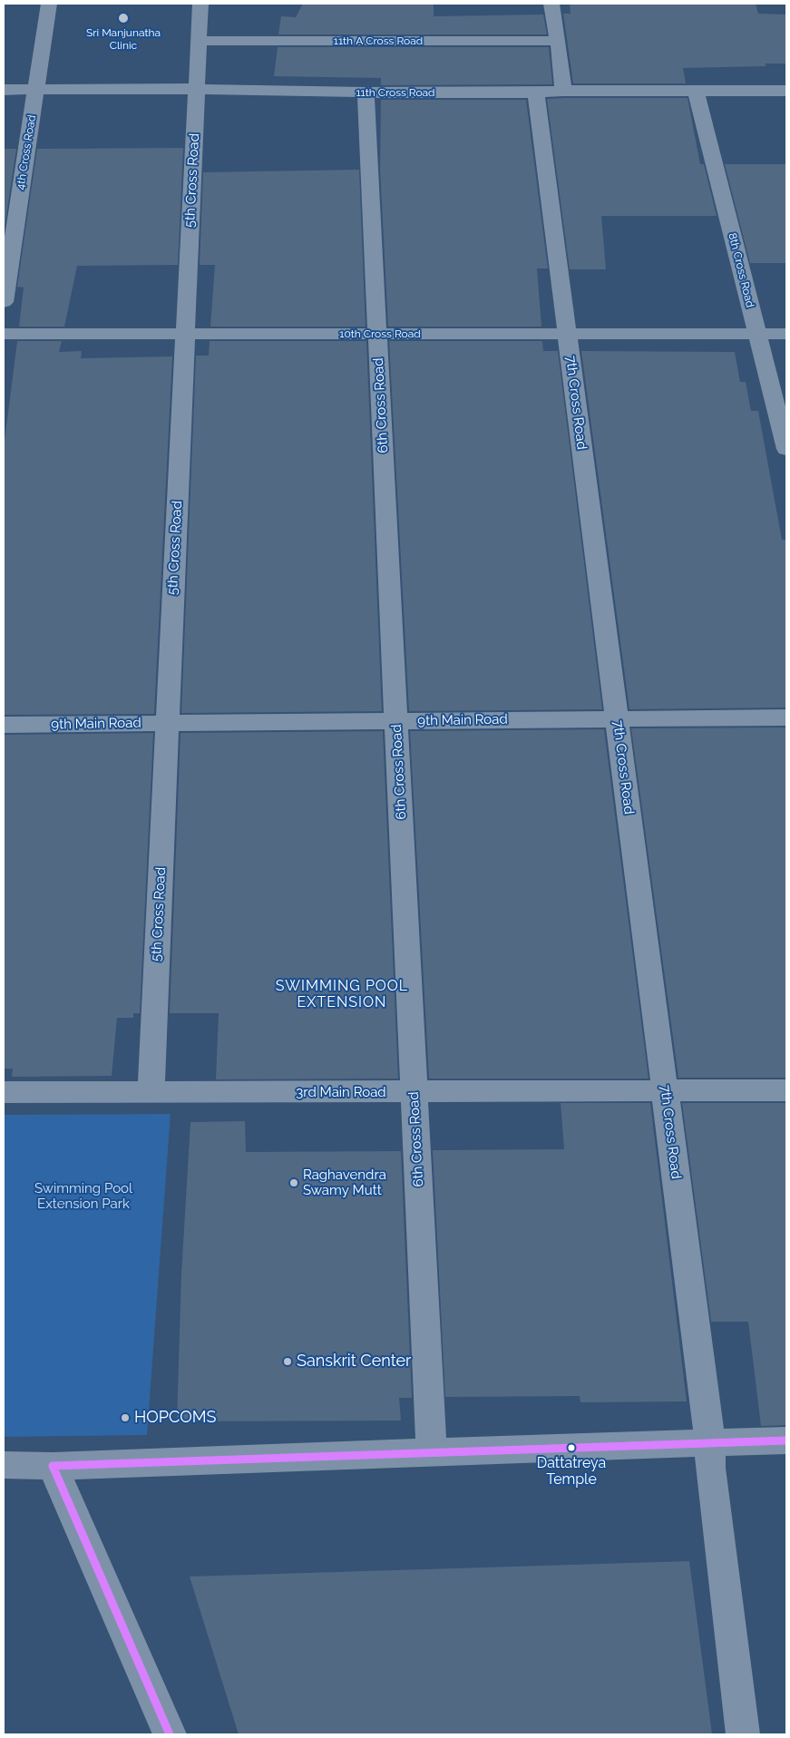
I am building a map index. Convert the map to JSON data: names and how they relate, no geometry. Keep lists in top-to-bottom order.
{
  "streets": {
    "street": [
      "11th A Cross Road",
      "11th Cross Road",
      "4th Cross Road",
      "5th Cross Road",
      "8th Cross Road",
      "10th Cross Road",
      "7th Cross Road",
      "6th Cross Road",
      "9th Main Road",
      "3rd Main Road"
    ]
  },
  "crossings": [
    ["11th A Cross Road", "5th Cross Road"],
    ["11th Cross Road", "4th Cross Road"],
    ["11th Cross Road", "5th Cross Road"],
    ["11th Cross Road", "8th Cross Road"],
    ["11th Cross Road", "7th Cross Road"],
    ["11th Cross Road", "6th Cross Road"],
    ["5th Cross Road", "10th Cross Road"],
    ["5th Cross Road", "9th Main Road"],
    ["5th Cross Road", "3rd Main Road"],
    ["8th Cross Road", "10th Cross Road"],
    ["10th Cross Road", "7th Cross Road"],
    ["10th Cross Road", "6th Cross Road"],
    ["7th Cross Road", "9th Main Road"],
    ["7th Cross Road", "3rd Main Road"],
    ["6th Cross Road", "9th Main Road"],
    ["6th Cross Road", "3rd Main Road"]
  ],
  "districts": ["SWIMMING POOL EXTENSION"],
  "parks": ["Swimming Pool Extension Park"],
  "places": [
    "Sri Manjunatha Clinic",
    "Raghavendra Swamy Mutt",
    "Sanskrit Center",
    "HOPCOMS",
    "Dattatreya Temple"
  ]
}
